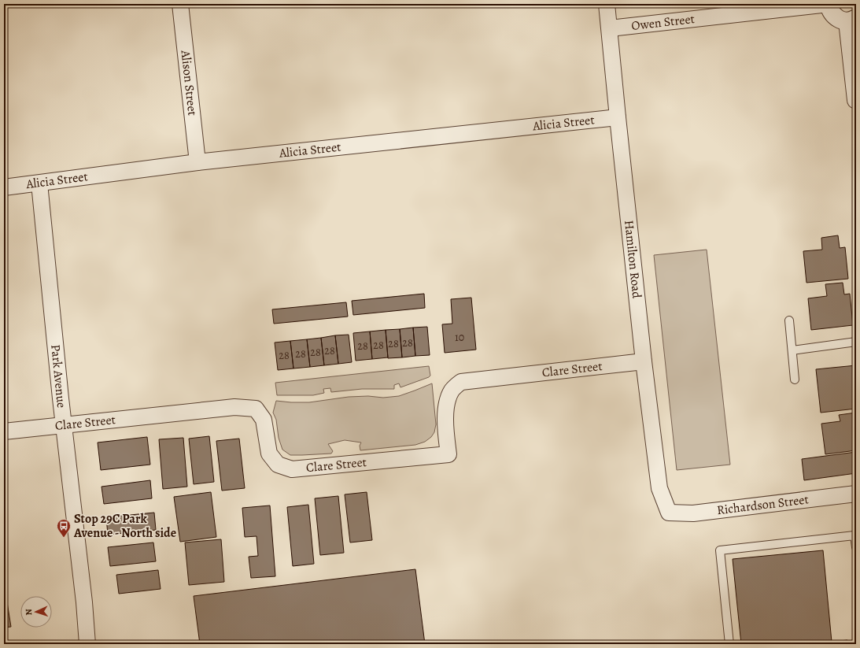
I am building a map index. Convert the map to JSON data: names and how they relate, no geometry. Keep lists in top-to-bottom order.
{
  "streets": {
    "street": [
      "Owen Street",
      "Alison Street",
      "Alicia Street",
      "Hamilton Road",
      "Clare Street",
      "Park Avenue",
      "Richardson Street"
    ]
  },
  "crossings": [
    ["Owen Street", "Hamilton Road"],
    ["Alison Street", "Alicia Street"],
    ["Alicia Street", "Hamilton Road"],
    ["Alicia Street", "Park Avenue"],
    ["Hamilton Road", "Clare Street"],
    ["Hamilton Road", "Richardson Street"],
    ["Clare Street", "Park Avenue"]
  ],
  "places": {
    "bus stop": ["Stop 29C Park Avenue - North side"]
  },
  "house_numbers": [
    "10",
    "28",
    "28",
    "28",
    "28",
    "28",
    "28",
    "28",
    "28"
  ],
  "north": "left"
}
